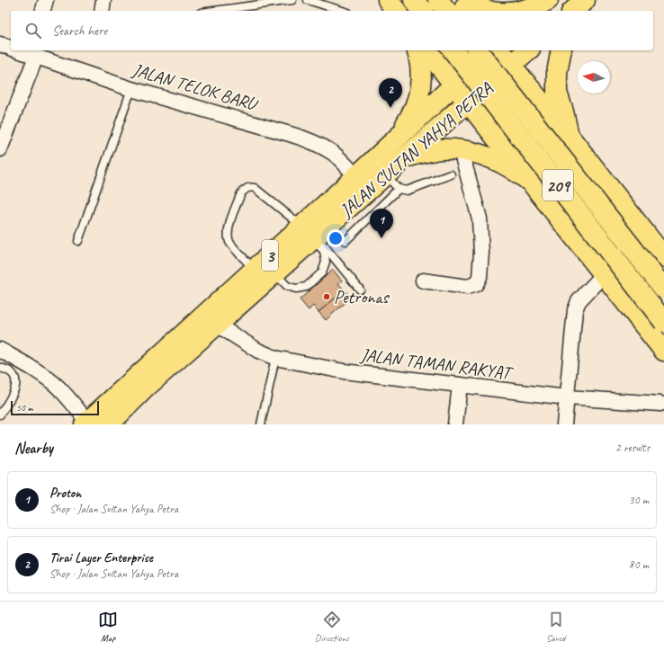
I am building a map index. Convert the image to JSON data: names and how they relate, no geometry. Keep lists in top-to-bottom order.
{
  "streets": {
    "main road": ["JALAN SULTAN YAHYA PETRA", "209", "3"],
    "street": ["JALAN TELOK BARU", "JALAN TAMAN RAKYAT"]
  },
  "crossings": [
    ["JALAN TELOK BARU", "JALAN SULTAN YAHYA PETRA"],
    ["JALAN SULTAN YAHYA PETRA", "JALAN TAMAN RAKYAT"]
  ],
  "places": ["Petronas"],
  "scale_bar": "50 m",
  "north": "left",
  "page": {
    "search": "Search here",
    "pins": ["2", "1"],
    "scale": "50 m",
    "heading": ["Nearby", "2 results"],
    "list": [
      {
        "mark": "1",
        "name": "Proton",
        "note": "Shop · Jalan Sultan Yahya Petra",
        "value": "30 m"
      },
      {
        "mark": "2",
        "name": "Tirai Layer Enterprise",
        "note": "Shop · Jalan Sultan Yahya Petra",
        "value": "80 m"
      }
    ],
    "nav": ["Map", "Directions", "Saved"]
  }
}
